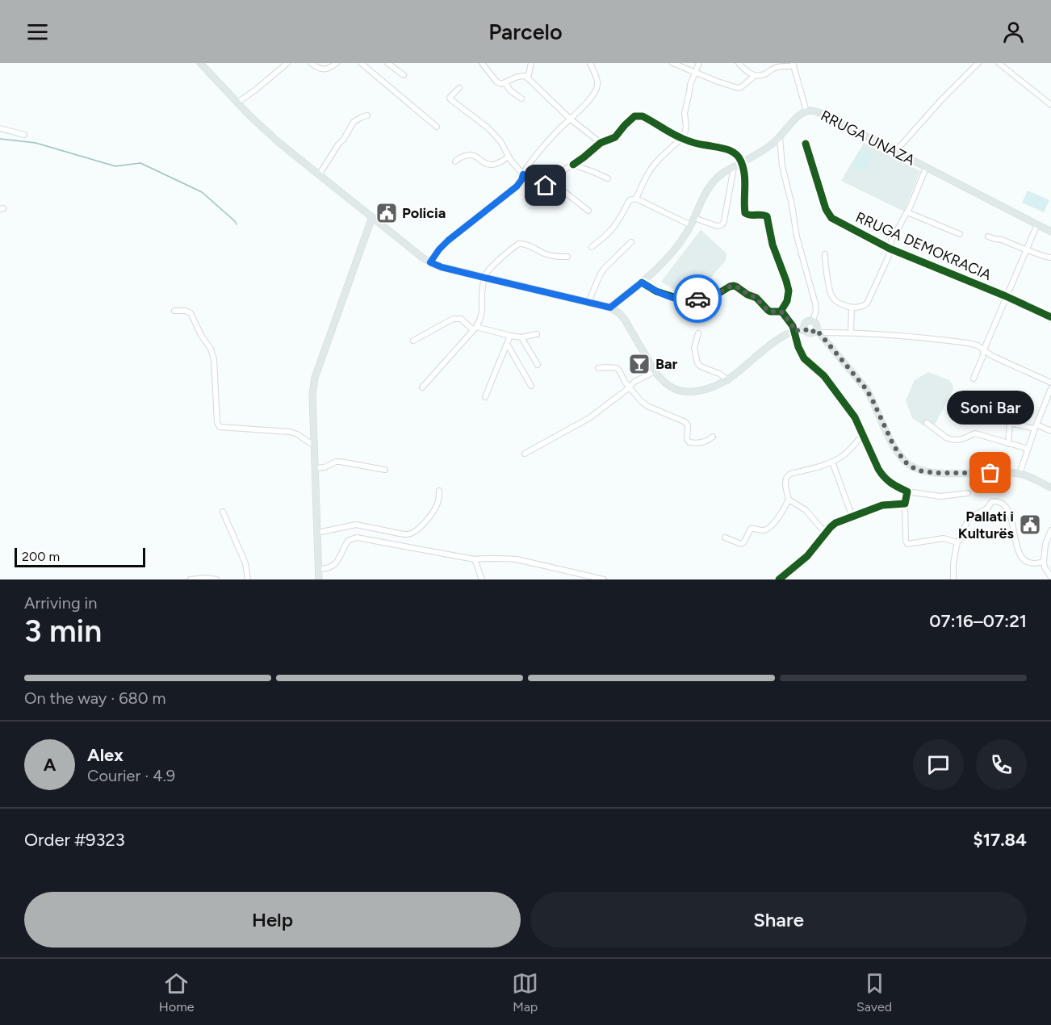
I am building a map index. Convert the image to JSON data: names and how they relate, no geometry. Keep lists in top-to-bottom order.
{
  "streets": {
    "main road": ["RRUGA UNAZA"],
    "street": ["RRUGA DEMOKRACIA"]
  },
  "places": {
    "public building": ["Policia", "Pallati i Kulturës"],
    "bar": ["Bar"],
    "other": ["Soni Bar"]
  },
  "scale_bar": "200 m",
  "page": {
    "header": "Parcelo",
    "bubble": "Soni Bar",
    "scale": "200 m",
    "heading": ["3 min", "Arriving in", "07:16–07:21"],
    "panel": [
      "Alex",
      "Courier · 4.9",
      "Order #9323",
      "$17.84"
    ],
    "bar": "On the way · 680 m",
    "round": "A",
    "buttons": ["Help", "Share"],
    "tabs": ["Home", "Map", "Saved"]
  }
}
